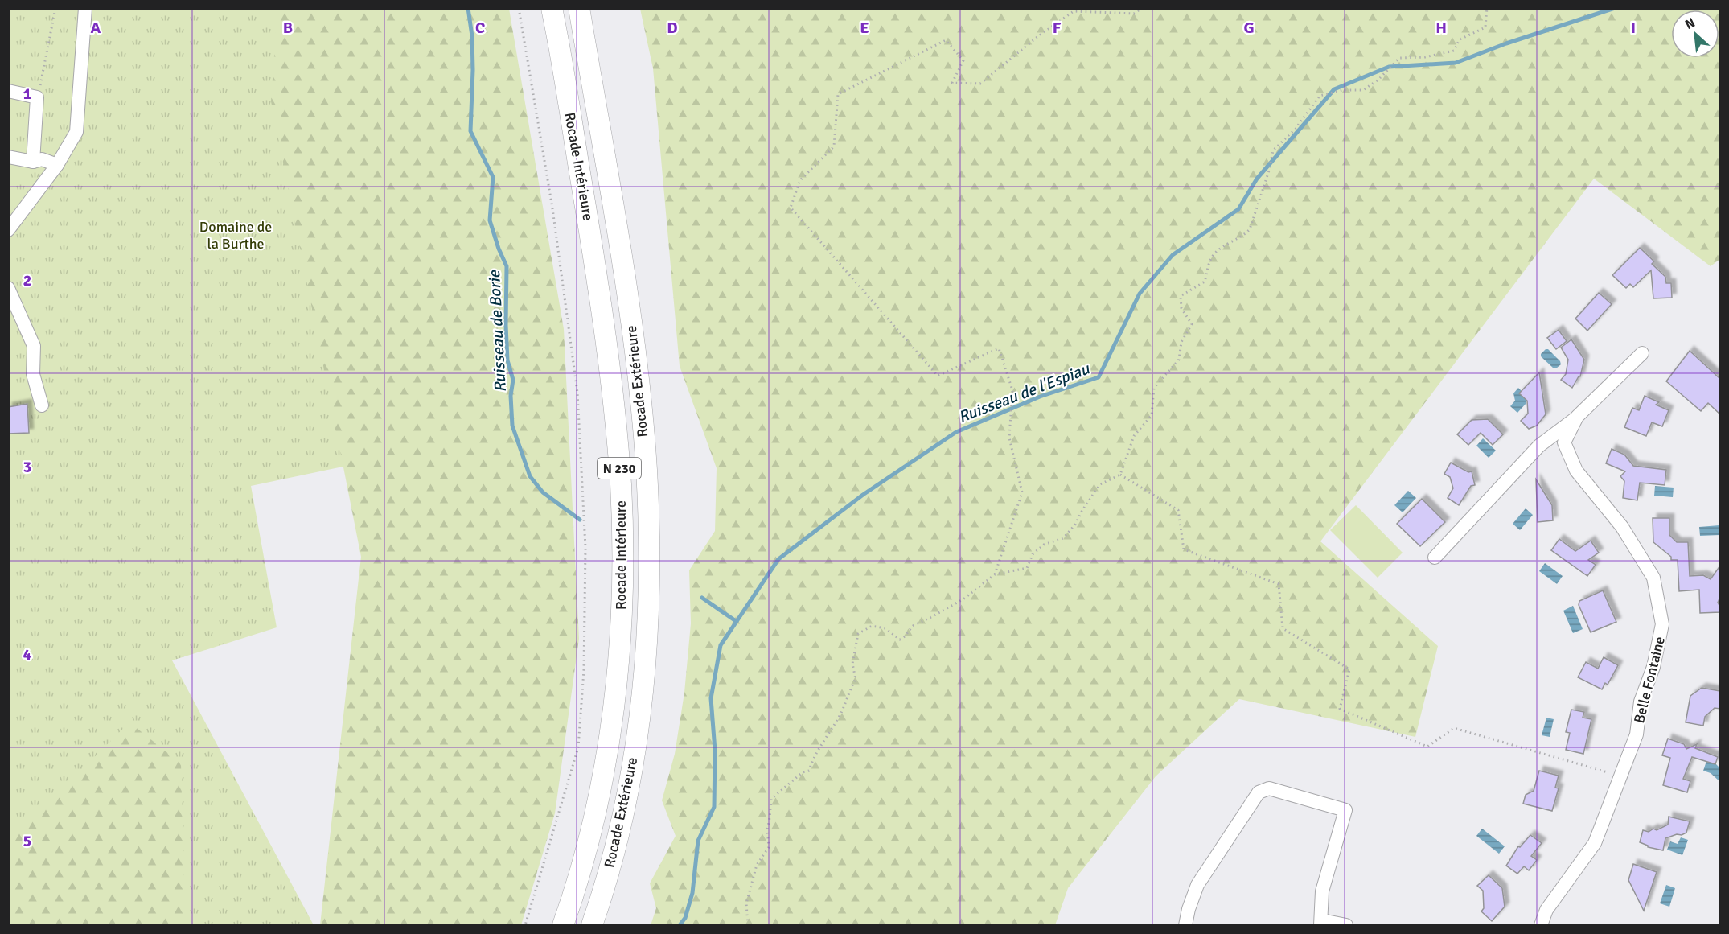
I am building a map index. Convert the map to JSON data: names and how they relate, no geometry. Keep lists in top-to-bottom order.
{
  "streets": {
    "highway": ["Rocade Intérieure", "Rocade Extérieure", "N 230"],
    "street": ["Belle Fontaine"]
  },
  "water": ["Ruisseau de Borie", "Ruisseau de l'Espiau"],
  "parks": ["Domaine de la Burthe"],
  "north": "top left",
  "grid": {
    "columns": [
      "A",
      "B",
      "C",
      "D",
      "E",
      "F",
      "G",
      "H",
      "I"
    ],
    "rows": [
      "1",
      "2",
      "3",
      "4",
      "5"
    ]
  }
}
